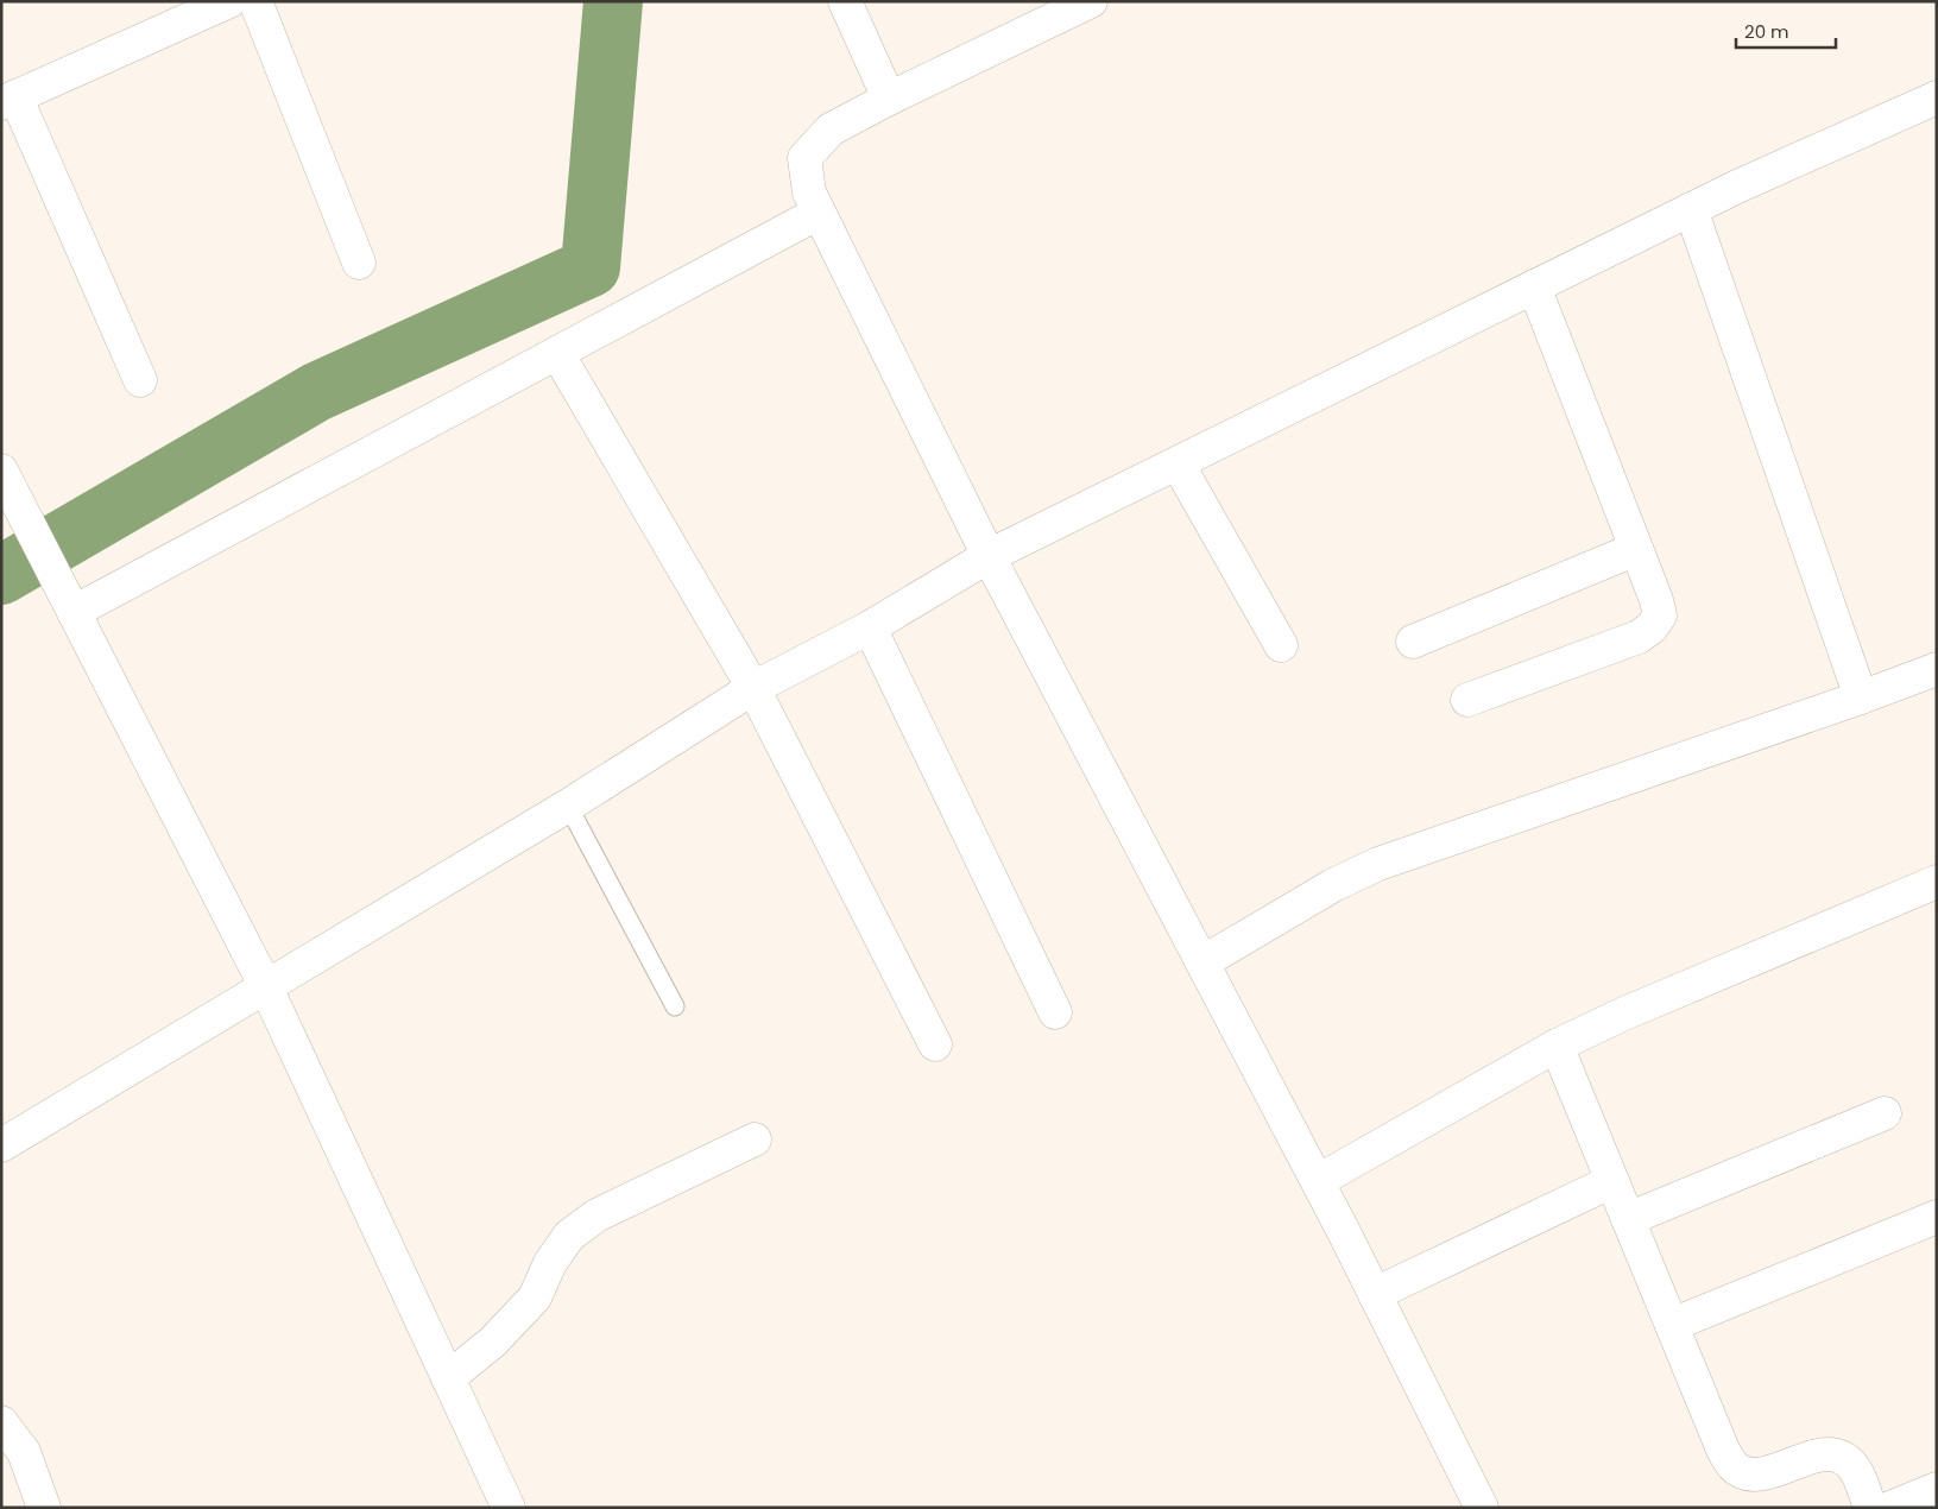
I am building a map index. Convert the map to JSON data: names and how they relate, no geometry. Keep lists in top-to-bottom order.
{
  "scale_bar": "20 m"
}
